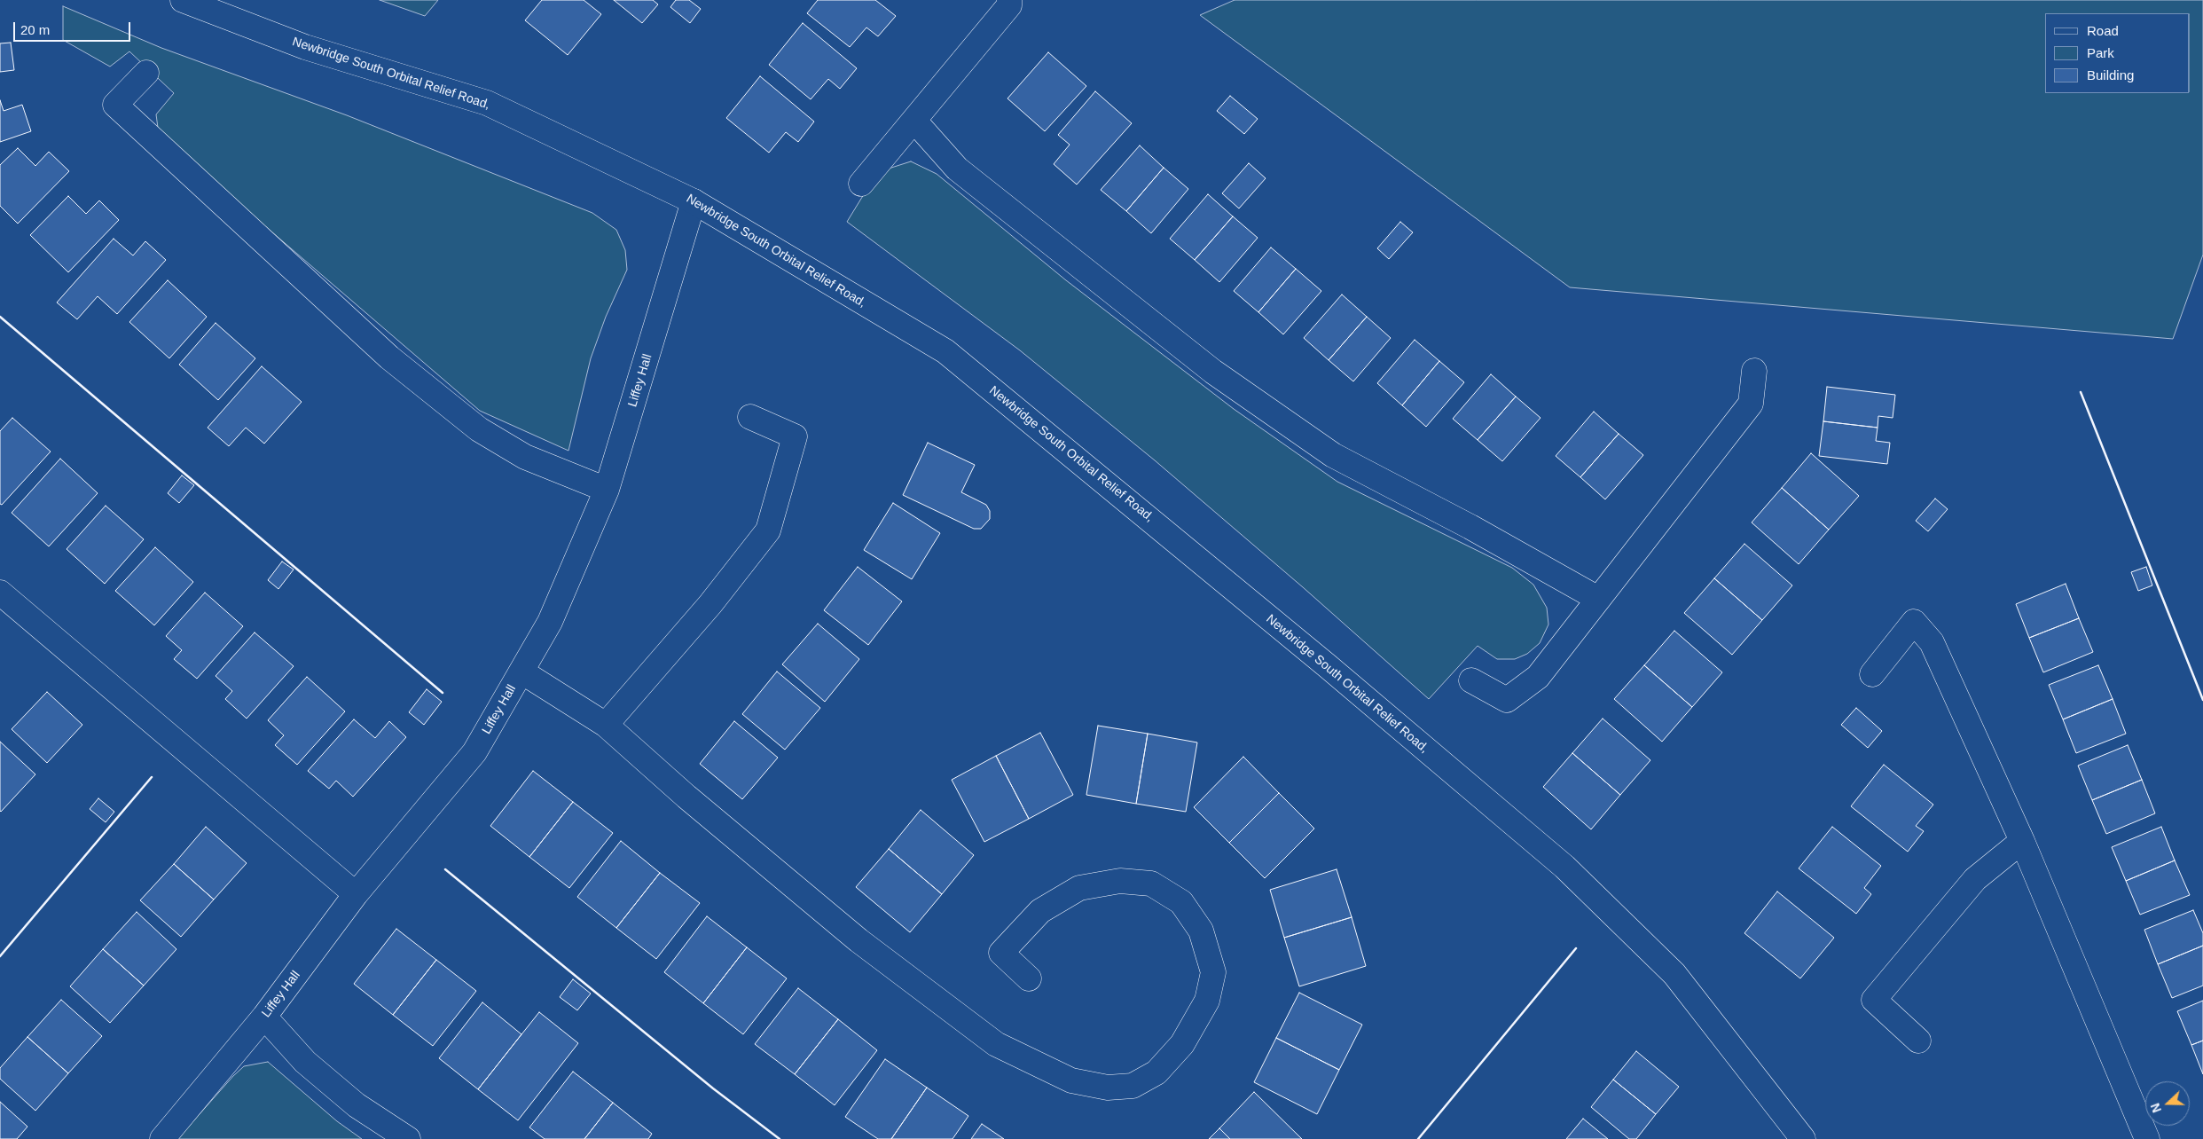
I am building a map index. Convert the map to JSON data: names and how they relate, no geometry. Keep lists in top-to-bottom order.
{
  "streets": {
    "street": ["Newbridge South Orbital Relief Road,", "Liffey Hall"]
  },
  "crossings": [
    ["Newbridge South Orbital Relief Road,", "Liffey Hall"]
  ],
  "legend": ["Road", "Park", "Building"],
  "scale_bar": "20 m",
  "north": "left"
}
